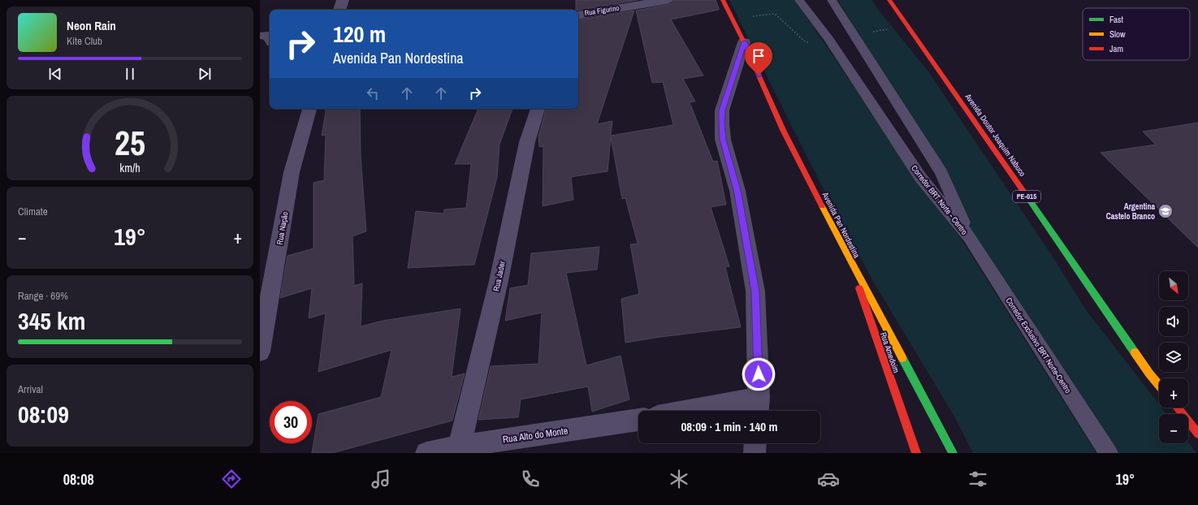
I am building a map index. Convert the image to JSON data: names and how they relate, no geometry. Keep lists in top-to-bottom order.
{
  "streets": {
    "main road": [
      "Avenida Doutor Joaquim Nabuco",
      "PE-015",
      "Avenida Pan Nordestina",
      "Rua Amedoim"
    ],
    "street": [
      "Rua Figurino",
      "Rua Nação",
      "Rua Jader",
      "Rua Alto do Monte"
    ],
    "lane": ["Corredor BRT Norte - Centro", "Corredor Exclusivo BRT Norte-Centro"]
  },
  "crossings": [
    ["Corredor BRT Norte - Centro", "Corredor Exclusivo BRT Norte-Centro"],
    ["Avenida Pan Nordestina", "Rua Amedoim"],
    ["Rua Jader", "Rua Alto do Monte"]
  ],
  "places": {
    "school or university": ["Argentina Castelo Branco"]
  },
  "legend": ["Fast", "Slow", "Jam"],
  "north": "bottom right",
  "page": {
    "turn": ["120 m", "Avenida Pan Nordestina"],
    "song": ["Neon Rain", "Kite Club"],
    "tile": [
      "Climate",
      ["Range · 69%", "345 km"],
      ["Arrival", "08:09"]
    ],
    "heat": ["−", "19°", "+"],
    "map_buttons": ["+", "−"],
    "limit": "30",
    "trip": "08:09 · 1 min · 140 m",
    "tabs": ["08:08", "19°"],
    "gauge": ["25", "km/h"]
  }
}
